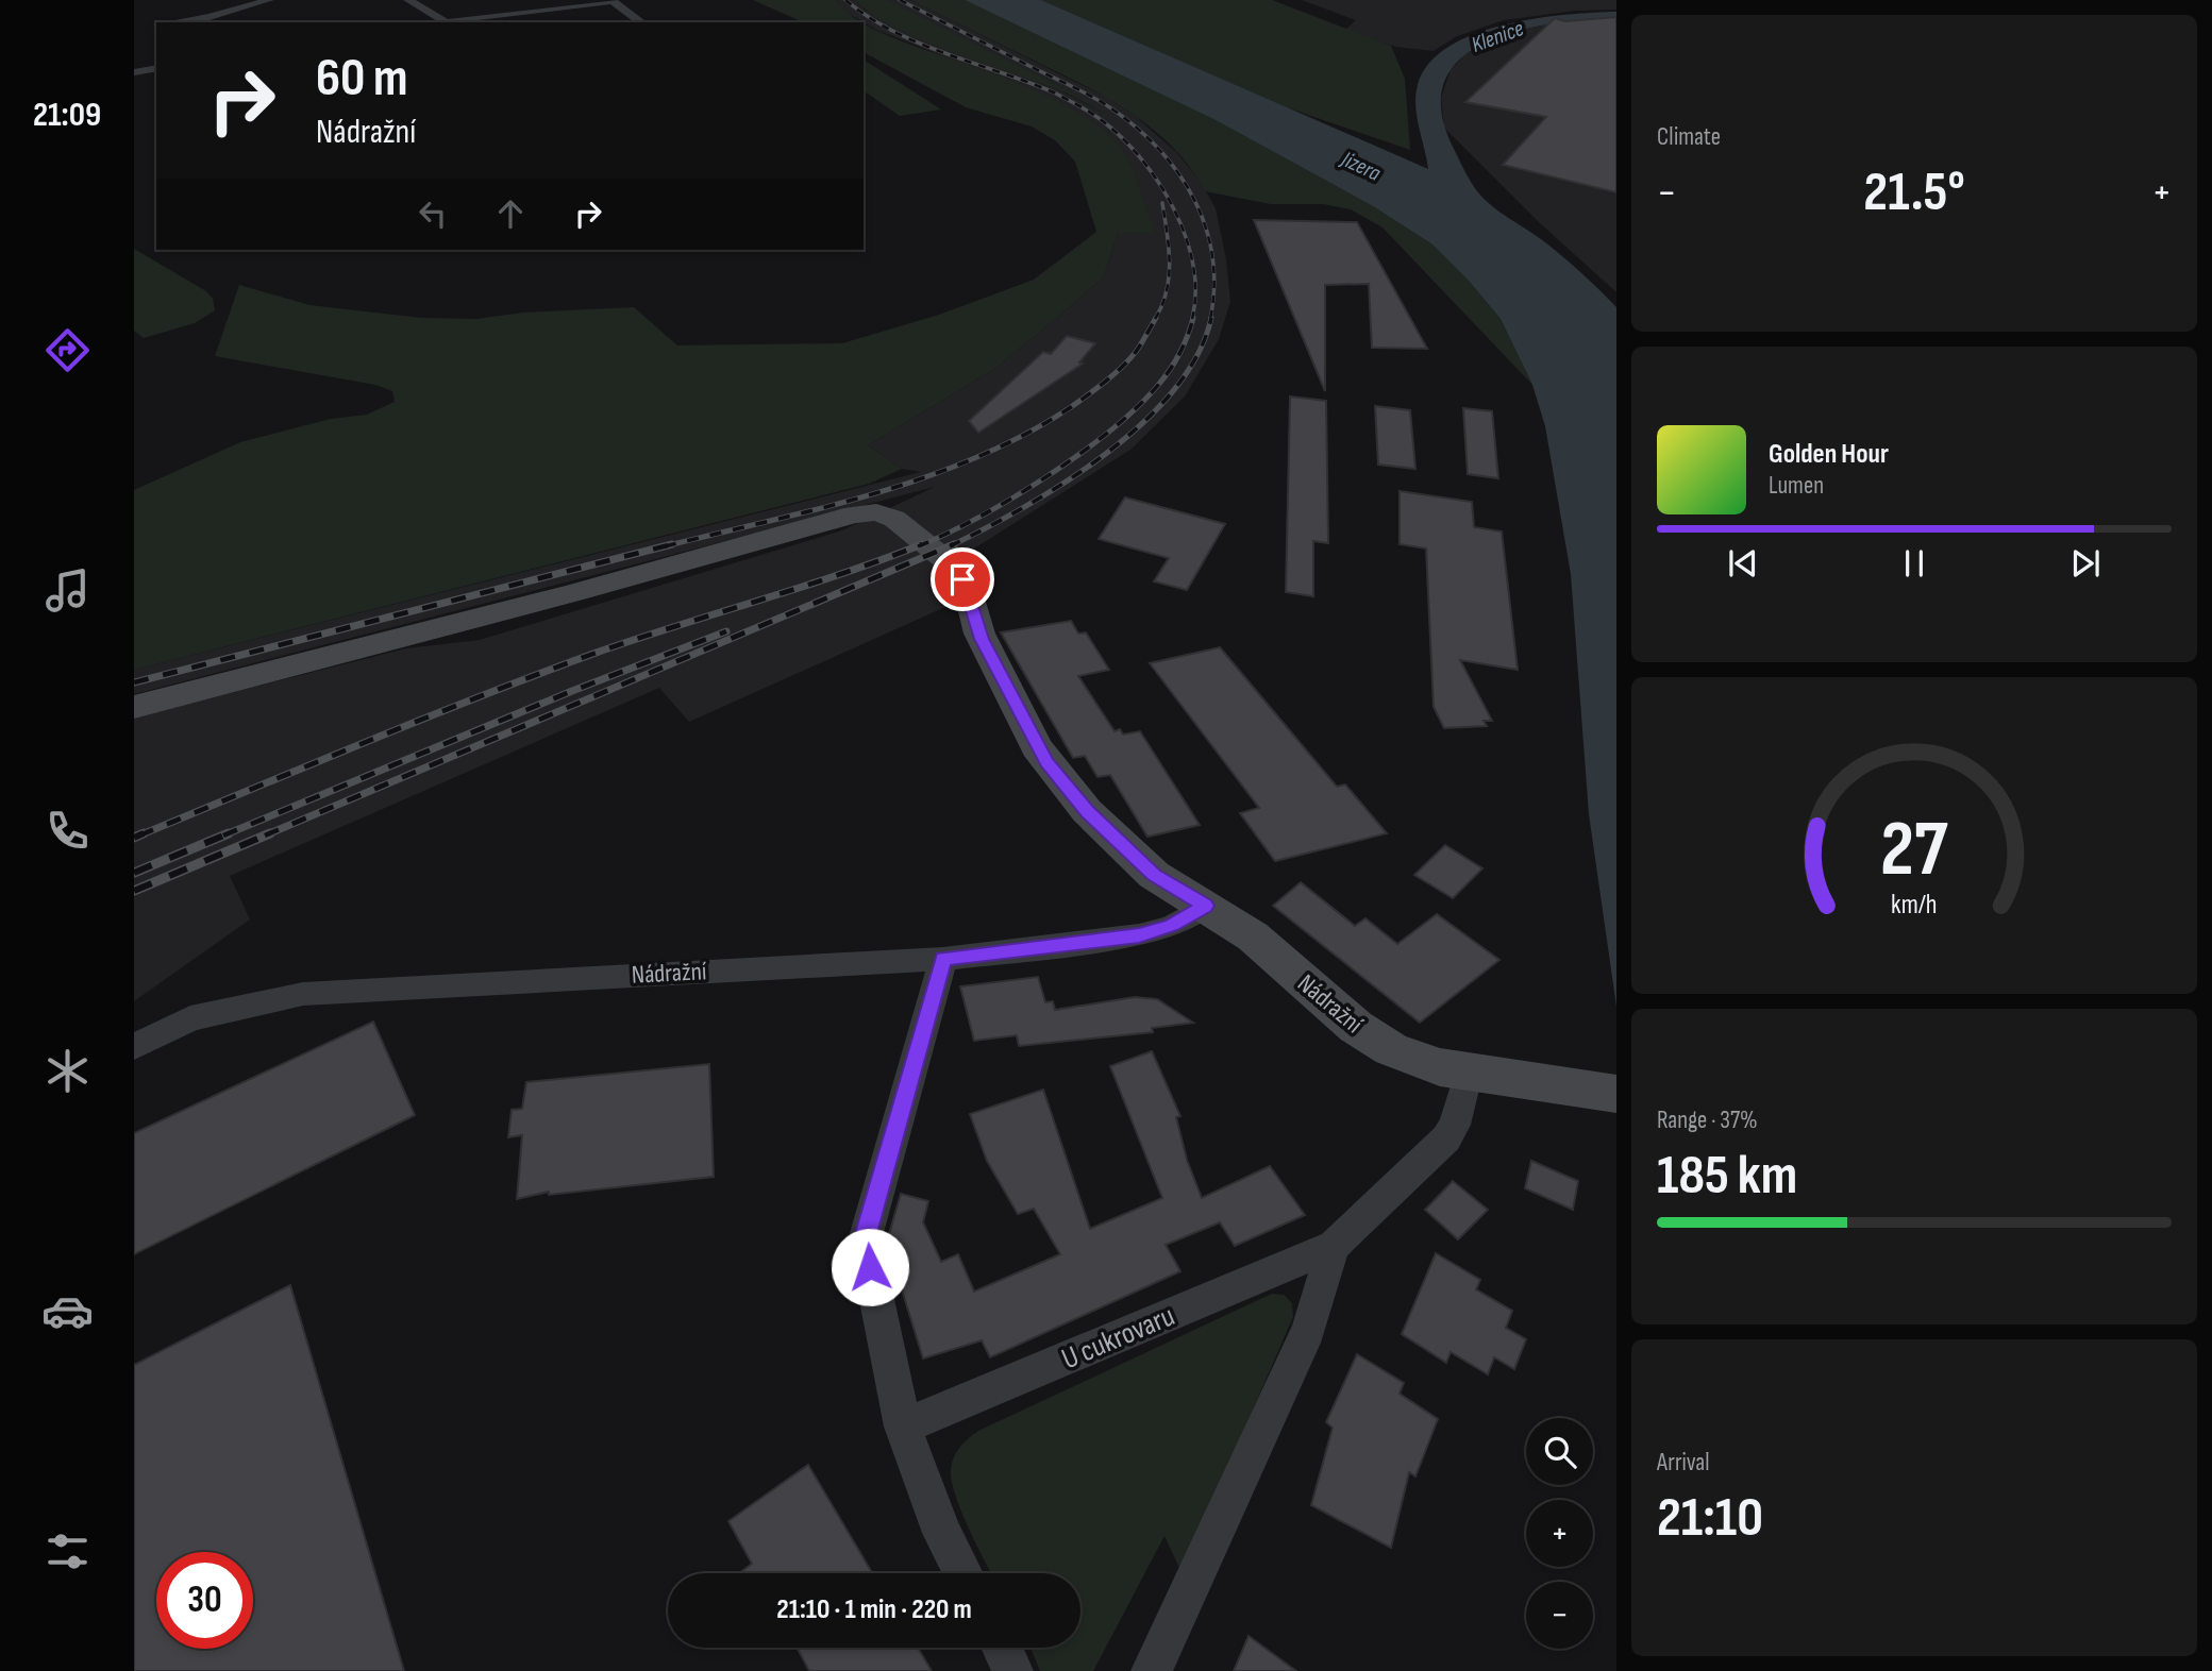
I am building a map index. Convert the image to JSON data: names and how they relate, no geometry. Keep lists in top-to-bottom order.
{
  "streets": {
    "street": ["Nádražní", "U cukrovaru"]
  },
  "crossings": [
    ["Nádražní", "U cukrovaru"]
  ],
  "water": ["Klenice", "Jizera"],
  "page": {
    "tabs": "21:09",
    "tile": [
      "Climate",
      ["Range · 37%", "185 km"],
      ["Arrival", "21:10"]
    ],
    "turn": ["60 m", "Nádražní"],
    "heat": ["−", "21.5°", "+"],
    "song": ["Golden Hour", "Lumen"],
    "map_buttons": ["+", "−"],
    "limit": "30",
    "trip": "21:10 · 1 min · 220 m",
    "gauge": ["27", "km/h"]
  }
}
